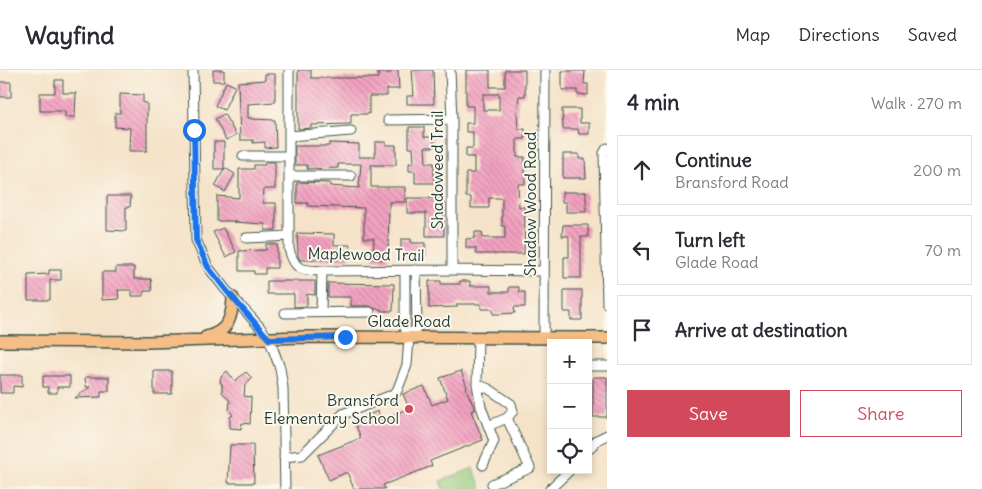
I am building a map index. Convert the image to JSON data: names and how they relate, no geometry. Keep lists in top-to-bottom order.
{
  "streets": {
    "main road": ["Glade Road"],
    "street": ["Shadoweed Trail", "Shadow Wood Road", "Maplewood Trail"]
  },
  "crossings": [
    ["Shadoweed Trail", "Maplewood Trail"],
    ["Shadow Wood Road", "Maplewood Trail"],
    ["Shadow Wood Road", "Glade Road"]
  ],
  "places": ["Bransford Elementary School"],
  "page": {
    "header": "Wayfind",
    "nav": ["Map", "Directions", "Saved"],
    "heading": ["4 min", "Walk · 270 m"],
    "list": [
      ["Continue", "Bransford Road", "200 m"],
      ["Turn left", "Glade Road", "70 m"],
      "Arrive at destination"
    ],
    "map_buttons": ["+", "−"],
    "buttons": ["Save", "Share"]
  }
}
